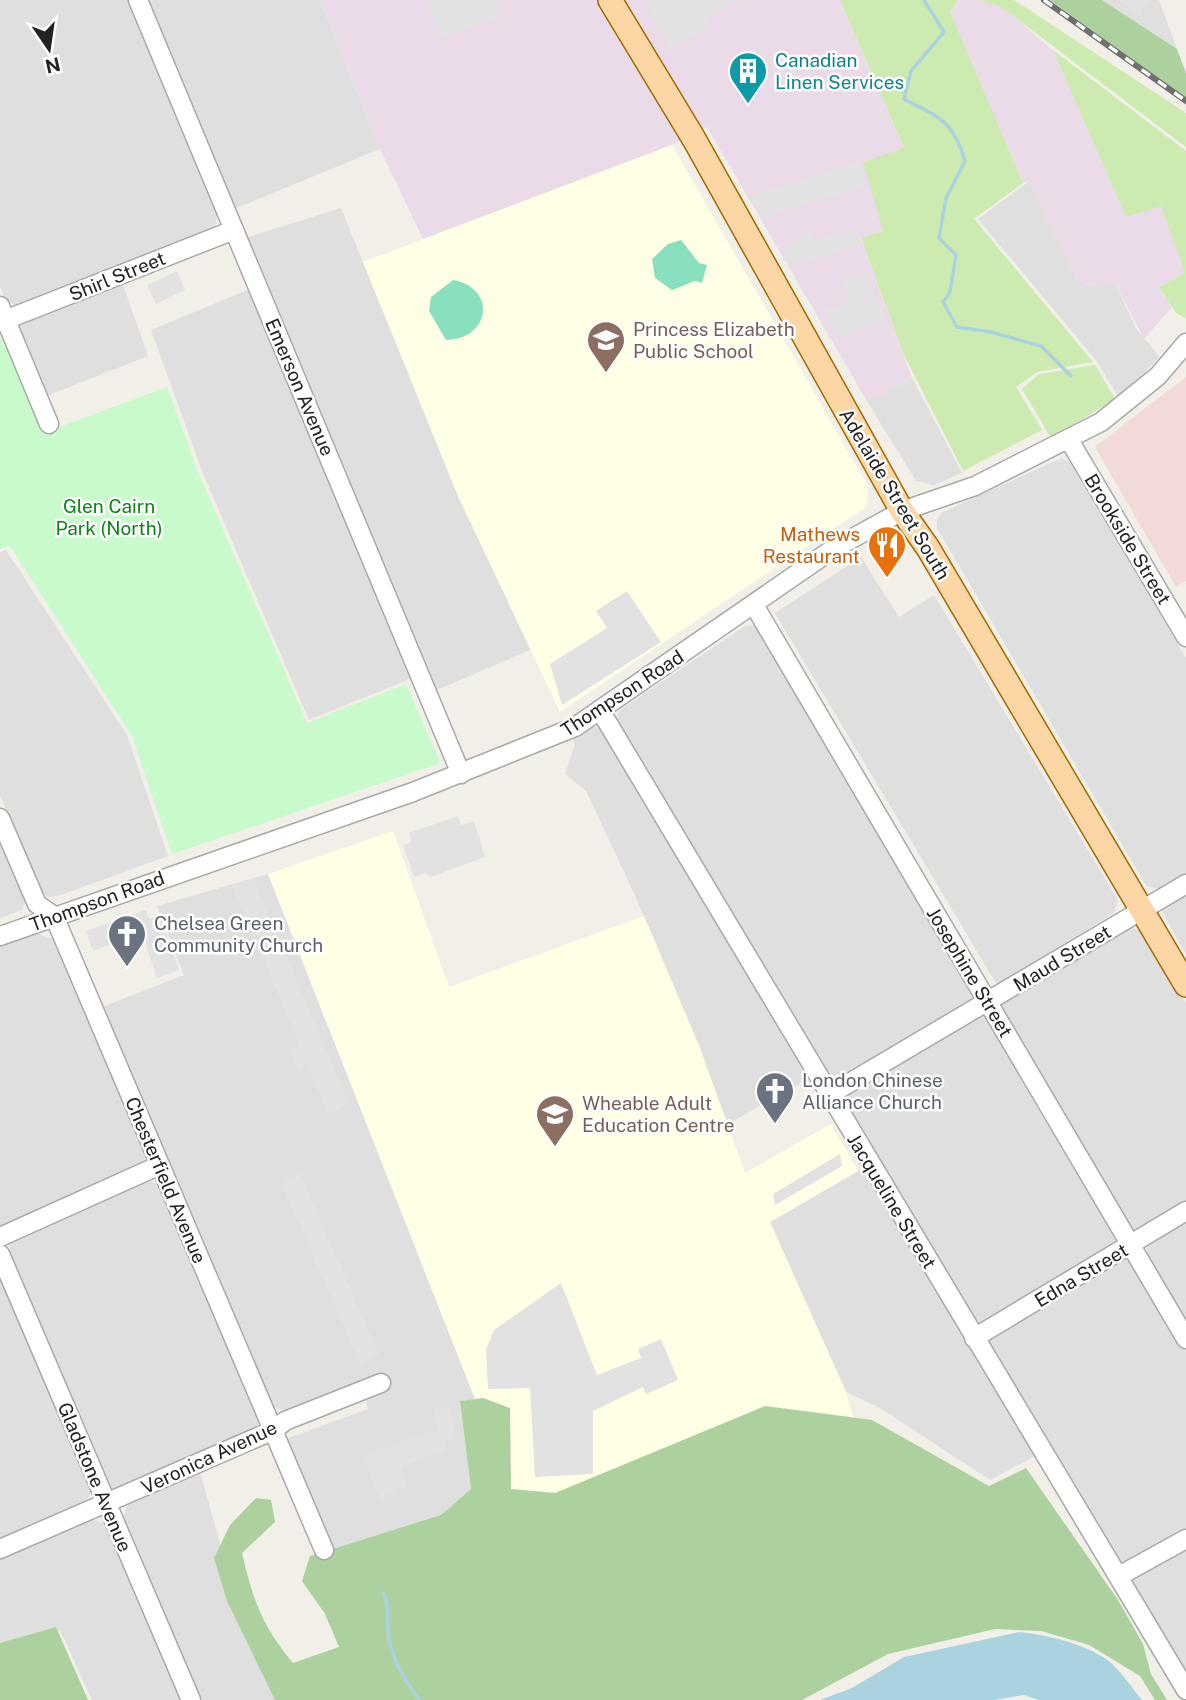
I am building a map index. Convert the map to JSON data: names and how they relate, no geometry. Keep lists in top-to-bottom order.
{
  "streets": {
    "main road": ["Adelaide Street South"],
    "street": [
      "Shirl Street",
      "Emerson Avenue",
      "Brookside Street",
      "Thompson Road",
      "Maud Street",
      "Josephine Street",
      "Chesterfield Avenue",
      "Jacqueline Street",
      "Edna Street",
      "Veronica Avenue",
      "Gladstone Avenue"
    ]
  },
  "crossings": [
    ["Shirl Street", "Emerson Avenue"],
    ["Emerson Avenue", "Thompson Road"],
    ["Adelaide Street South", "Thompson Road"],
    ["Adelaide Street South", "Maud Street"],
    ["Brookside Street", "Thompson Road"],
    ["Thompson Road", "Josephine Street"],
    ["Thompson Road", "Chesterfield Avenue"],
    ["Thompson Road", "Jacqueline Street"],
    ["Maud Street", "Josephine Street"],
    ["Maud Street", "Jacqueline Street"],
    ["Josephine Street", "Edna Street"],
    ["Chesterfield Avenue", "Veronica Avenue"],
    ["Jacqueline Street", "Edna Street"],
    ["Veronica Avenue", "Gladstone Avenue"]
  ],
  "parks": ["Glen Cairn Park (North)"],
  "places": {
    "building": ["Canadian Linen Services"],
    "school or university": ["Princess Elizabeth Public School", "Wheable Adult Education Centre"],
    "restaurant": ["Mathews Restaurant"],
    "church": ["Chelsea Green Community Church", "London Chinese Alliance Church"]
  },
  "north": "bottom"
}
